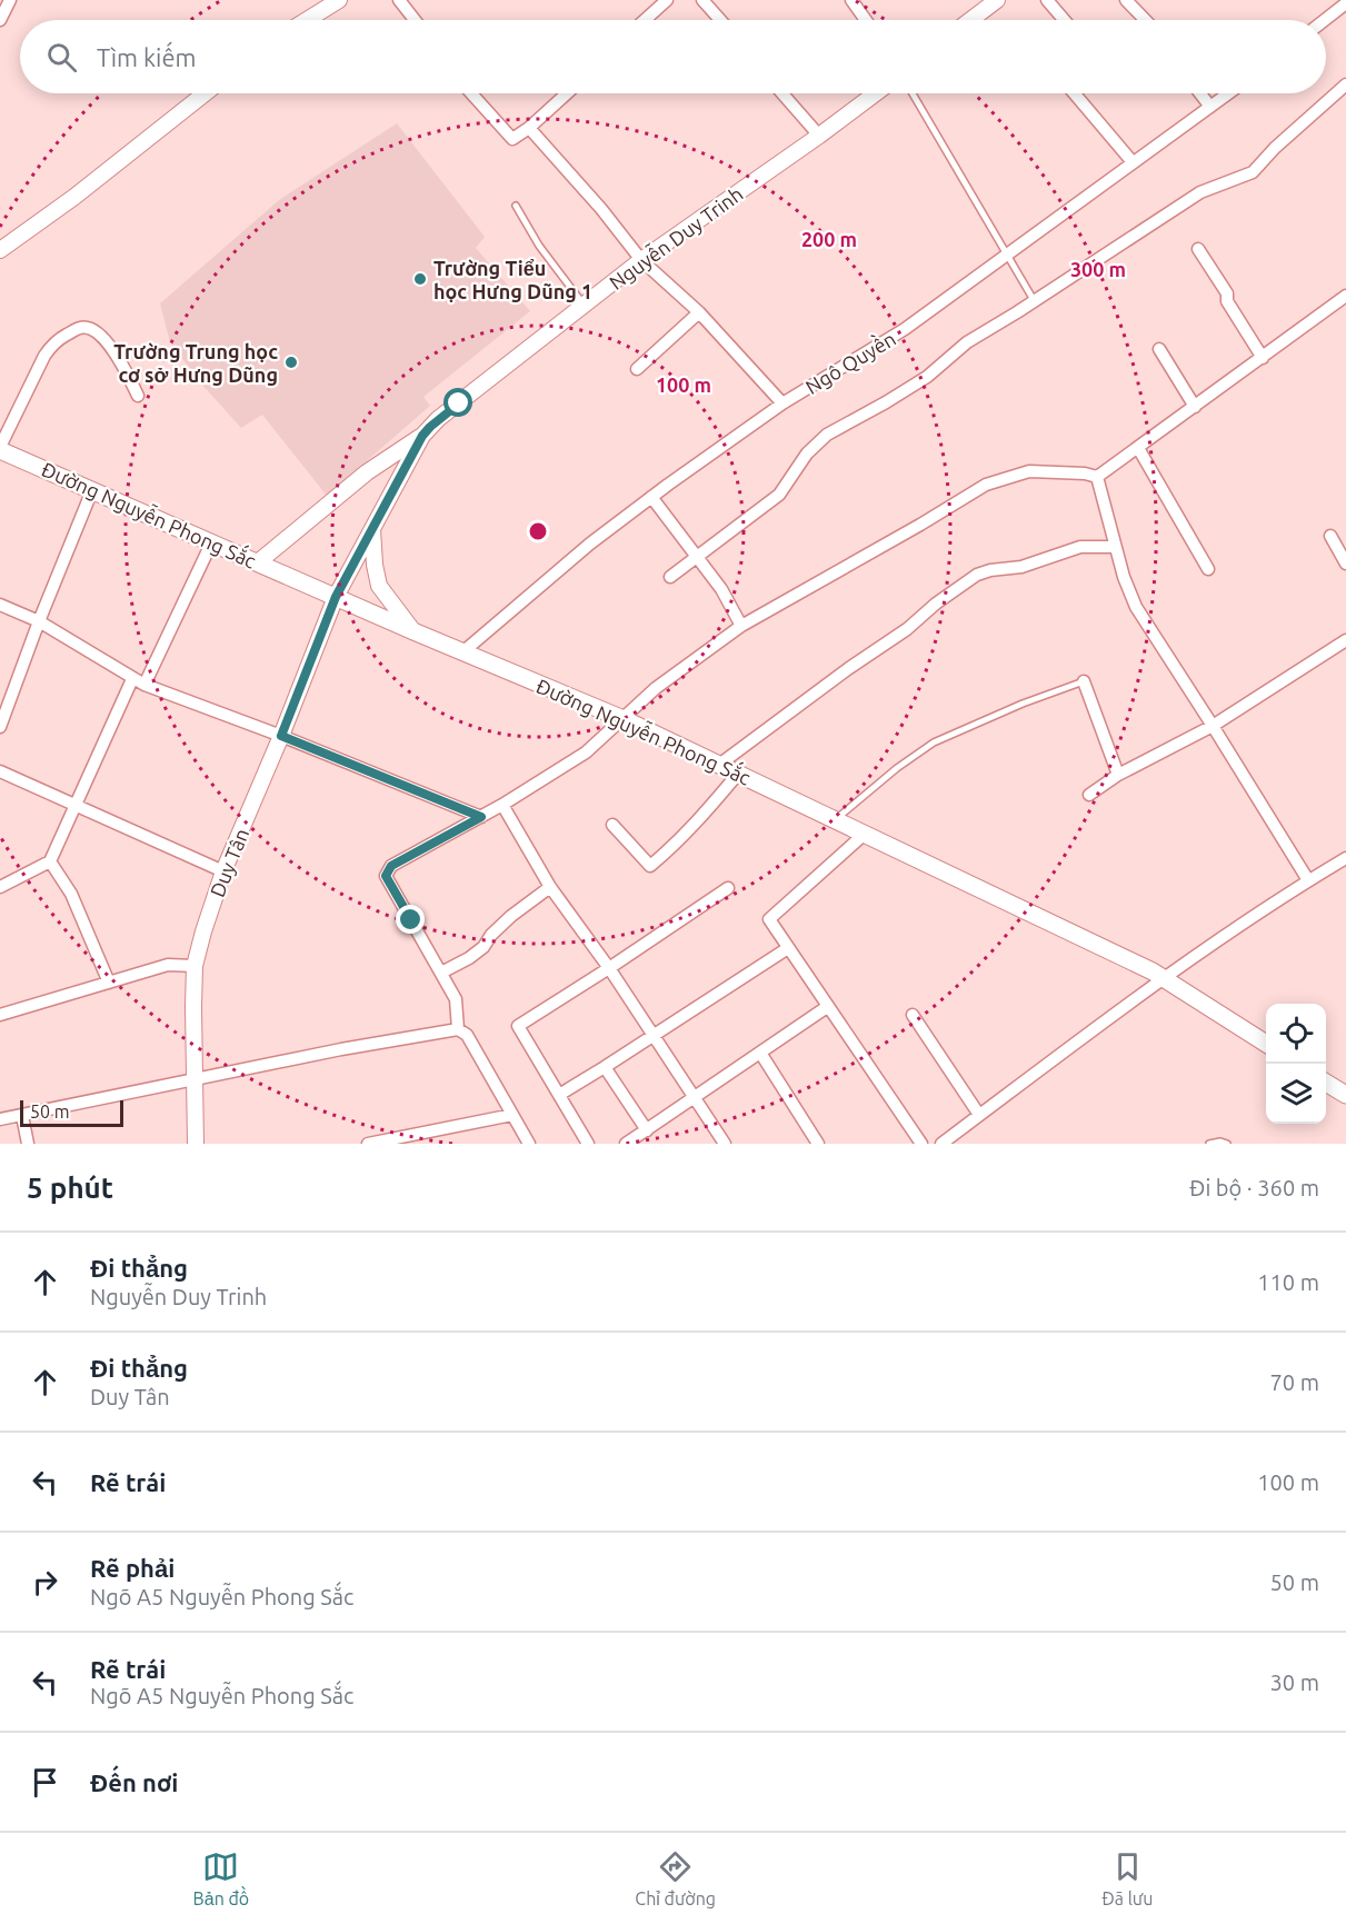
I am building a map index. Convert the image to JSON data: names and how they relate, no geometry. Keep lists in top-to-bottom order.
{
  "streets": {
    "main road": ["Đường Nguyễn Phong Sắc"],
    "street": ["Nguyễn Duy Trinh", "Ngô Quyền", "Duy Tân"]
  },
  "crossings": [
    ["Nguyễn Duy Trinh", "Đường Nguyễn Phong Sắc"],
    ["Nguyễn Duy Trinh", "Duy Tân"],
    ["Ngô Quyền", "Đường Nguyễn Phong Sắc"],
    ["Đường Nguyễn Phong Sắc", "Duy Tân"]
  ],
  "places": ["Trường Tiểu học Hưng Dũng 1", "Trường Trung học cơ sở Hưng Dũng"],
  "scale_bar": "50 m",
  "page": {
    "search": "Tìm kiếm",
    "scale": "50 m",
    "heading": ["5 phút", "Đi bộ · 360 m"],
    "list": [
      ["Đi thẳng", "Nguyễn Duy Trinh", "110 m"],
      ["Đi thẳng", "Duy Tân", "70 m"],
      ["Rẽ trái", "100 m"],
      ["Rẽ phải", "Ngõ A5 Nguyễn Phong Sắc", "50 m"],
      ["Rẽ trái", "Ngõ A5 Nguyễn Phong Sắc", "30 m"],
      "Đến nơi"
    ],
    "nav": ["Bản đồ", "Chỉ đường", "Đã lưu"]
  },
  "rings": ["200 m", "300 m", "100 m"]
}
